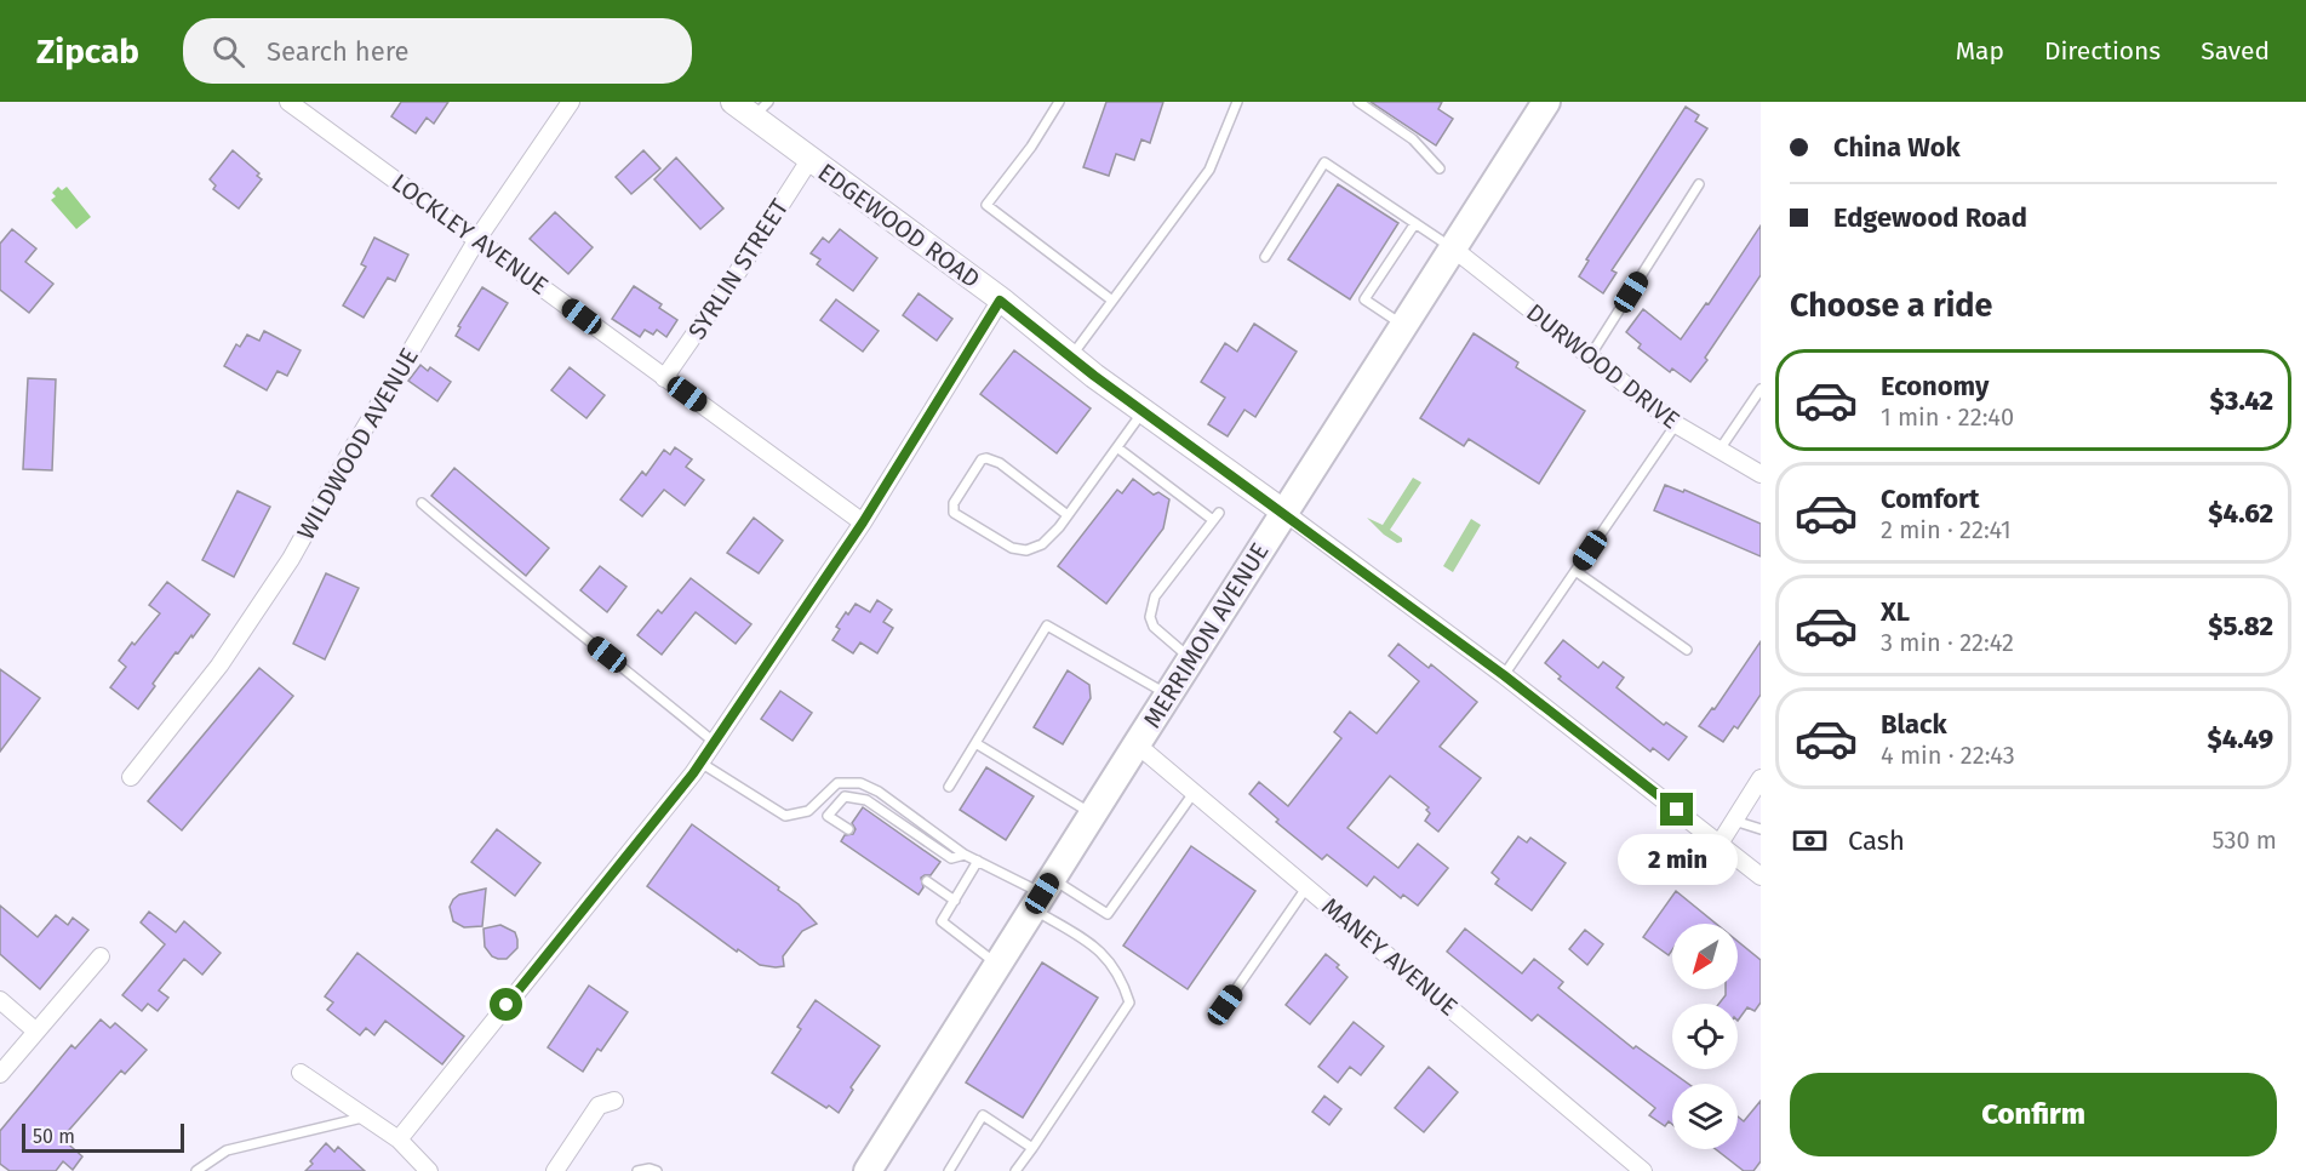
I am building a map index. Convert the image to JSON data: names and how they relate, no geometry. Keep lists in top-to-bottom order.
{
  "streets": {
    "main road": ["MERRIMON AVENUE"],
    "street": [
      "EDGEWOOD ROAD",
      "LOCKLEY AVENUE",
      "SYRLIN STREET",
      "DURWOOD DRIVE",
      "WILDWOOD AVENUE",
      "MANEY AVENUE"
    ]
  },
  "crossings": [
    ["EDGEWOOD ROAD", "SYRLIN STREET"],
    ["EDGEWOOD ROAD", "MERRIMON AVENUE"],
    ["LOCKLEY AVENUE", "SYRLIN STREET"],
    ["LOCKLEY AVENUE", "WILDWOOD AVENUE"],
    ["DURWOOD DRIVE", "MERRIMON AVENUE"],
    ["MERRIMON AVENUE", "MANEY AVENUE"]
  ],
  "scale_bar": "50 m",
  "north": "bottom left",
  "page": {
    "header": "Zipcab",
    "search": "Search here",
    "nav": ["Map", "Directions", "Saved"],
    "banner": ["China Wok", "Edgewood Road"],
    "heading": "Choose a ride",
    "list": [
      {
        "name": "Economy",
        "note": "1 min · 22:40",
        "value": "$3.42"
      },
      {
        "name": "Comfort",
        "note": "2 min · 22:41",
        "value": "$4.62"
      },
      {
        "name": "XL",
        "note": "3 min · 22:42",
        "value": "$5.82"
      },
      {
        "name": "Black",
        "note": "4 min · 22:43",
        "value": "$4.49"
      }
    ],
    "pay": ["Cash", "530 m"],
    "bubble": "2 min",
    "buttons": "Confirm",
    "scale": "50 m"
  }
}
